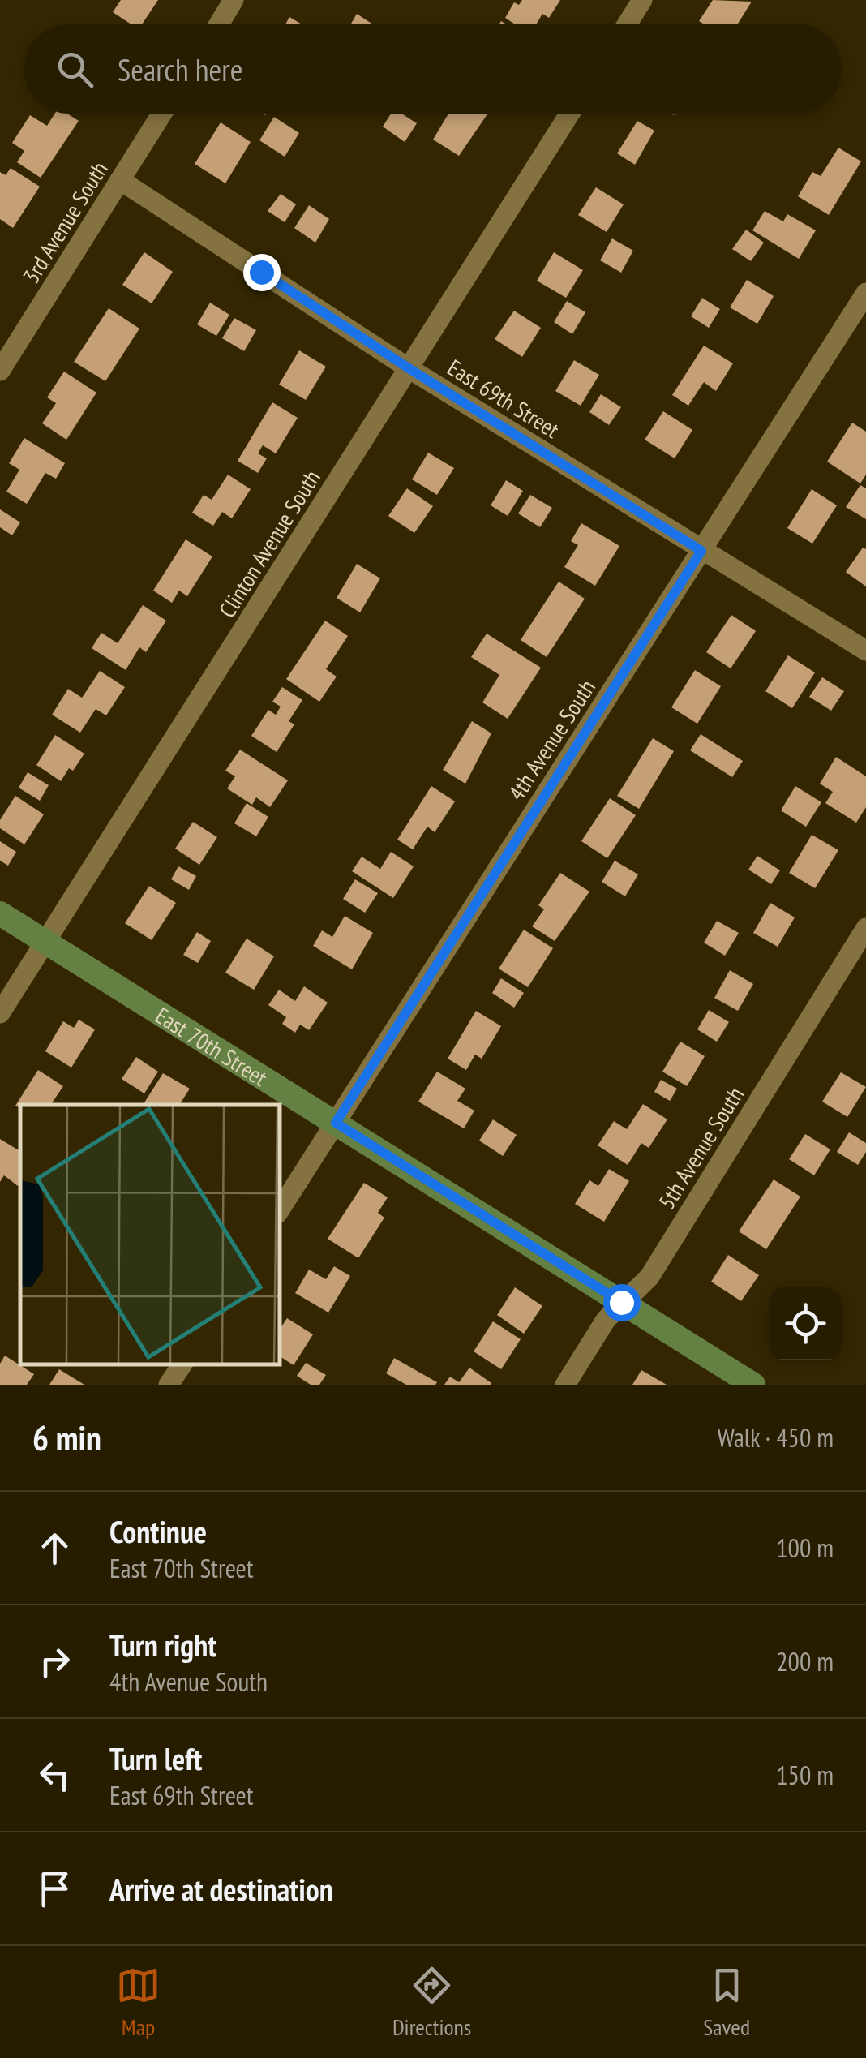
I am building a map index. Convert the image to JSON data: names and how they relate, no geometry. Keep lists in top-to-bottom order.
{
  "streets": {
    "street": [
      "3rd Avenue South",
      "East 69th Street",
      "Clinton Avenue South",
      "4th Avenue South",
      "East 70th Street",
      "5th Avenue South"
    ]
  },
  "crossings": [
    ["3rd Avenue South", "East 69th Street"],
    ["East 69th Street", "Clinton Avenue South"],
    ["East 69th Street", "4th Avenue South"],
    ["Clinton Avenue South", "East 70th Street"],
    ["4th Avenue South", "East 70th Street"],
    ["East 70th Street", "5th Avenue South"]
  ],
  "page": {
    "search": "Search here",
    "heading": ["6 min", "Walk · 450 m"],
    "list": [
      ["Continue", "East 70th Street", "100 m"],
      ["Turn right", "4th Avenue South", "200 m"],
      ["Turn left", "East 69th Street", "150 m"],
      "Arrive at destination"
    ],
    "nav": ["Map", "Directions", "Saved"]
  }
}
